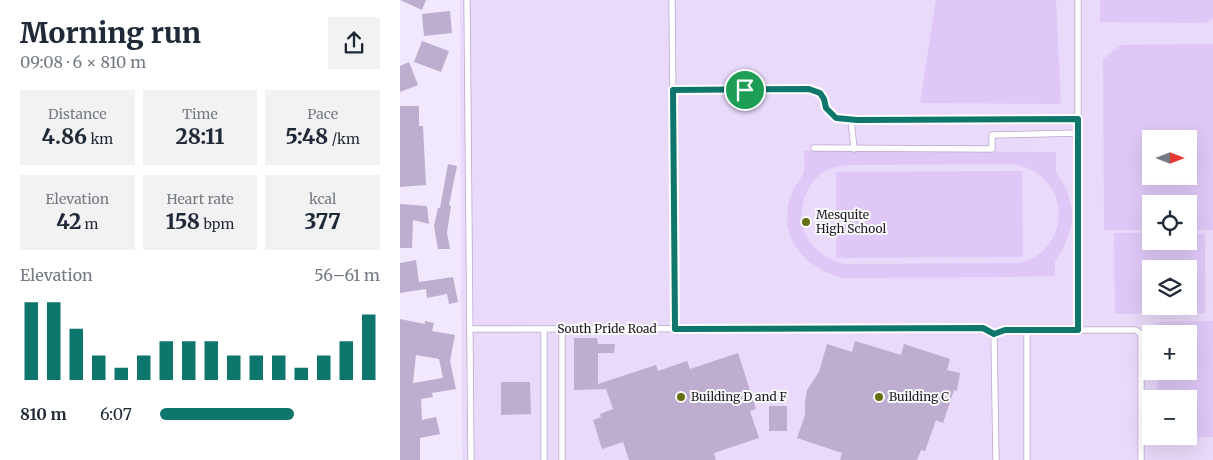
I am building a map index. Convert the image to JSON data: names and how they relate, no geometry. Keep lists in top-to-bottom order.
{
  "streets": {
    "lane": ["South Pride Road"]
  },
  "places": ["Mesquite High School", "Building D and F", "Building C"],
  "north": "right",
  "page": {
    "heading": ["Morning run", "09:08 · 6 × 810 m"],
    "stats": [
      ["Distance", "4.86 km"],
      ["Time", "28:11"],
      ["Pace", "5:48 /km"],
      ["Elevation", "42 m"],
      ["Heart rate", "158 bpm"],
      ["kcal", "377"]
    ],
    "map_buttons": ["+", "−"],
    "chart": ["Elevation", "56–61 m"],
    "list": [
      {
        "name": "810 m",
        "note": "6:07"
      }
    ]
  }
}
